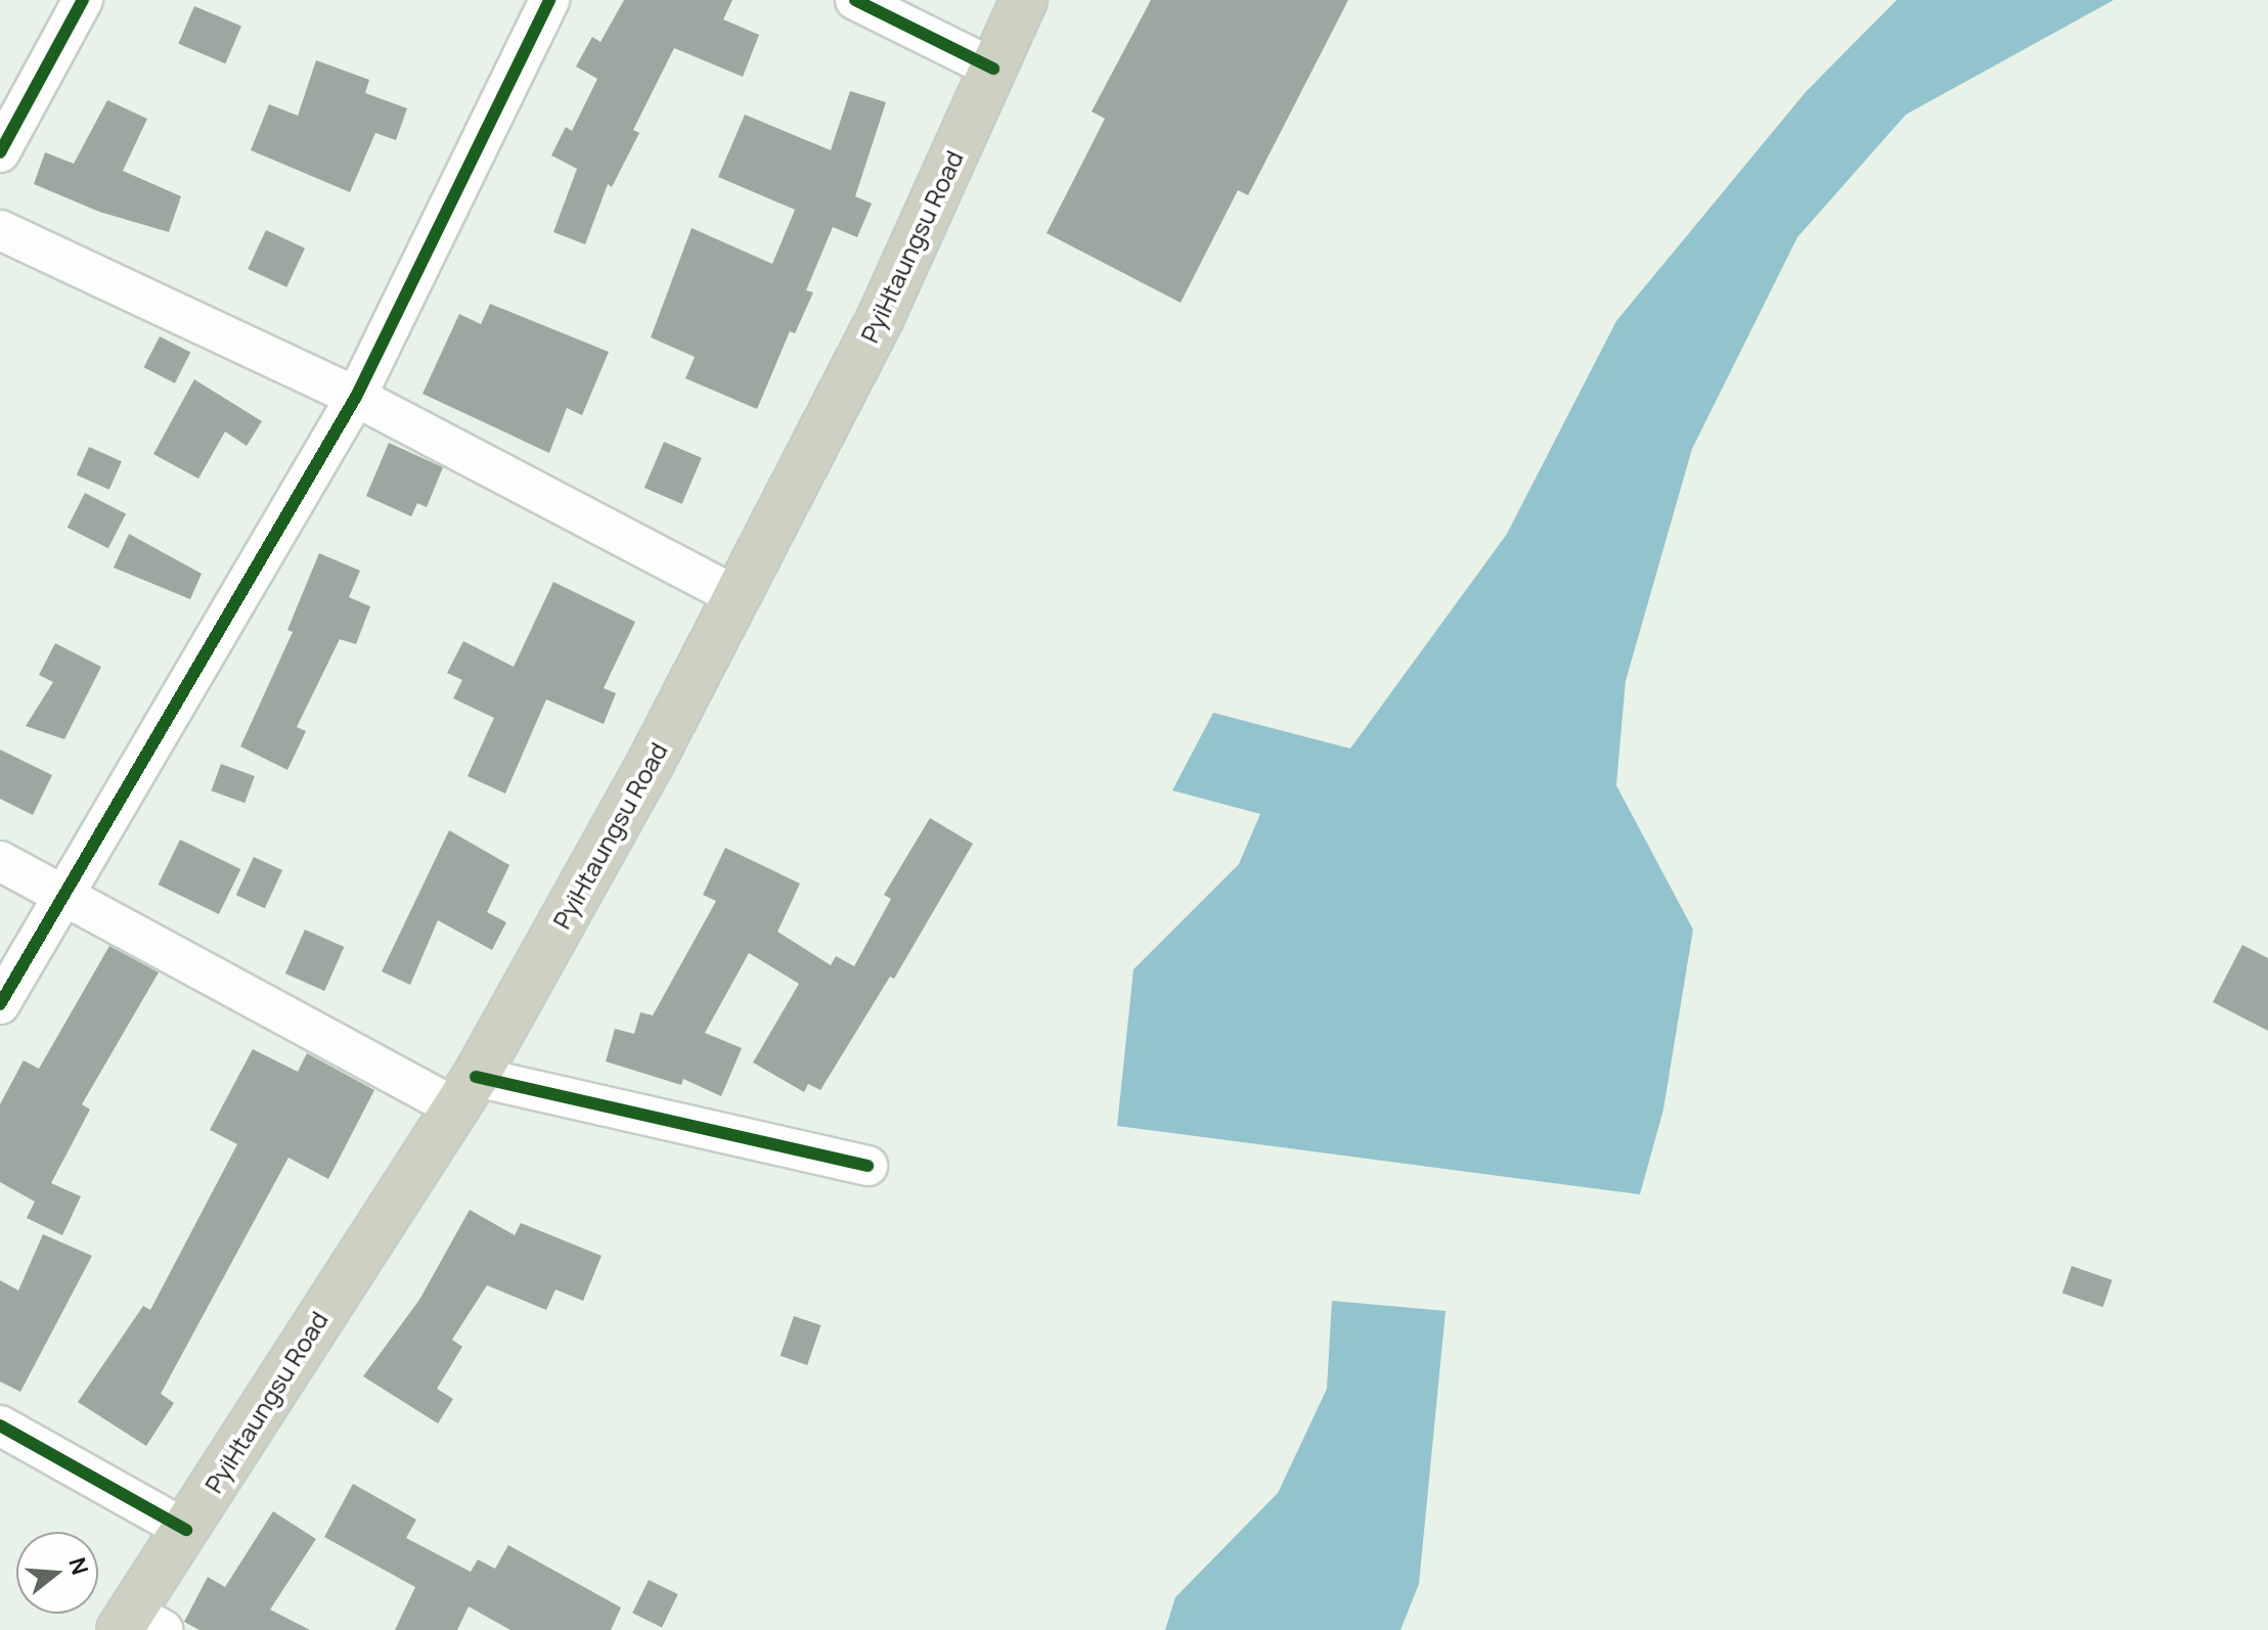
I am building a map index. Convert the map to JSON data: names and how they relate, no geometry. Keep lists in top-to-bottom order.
{
  "streets": {
    "highway": ["PyiHtaungsu Road"]
  },
  "north": "right"
}
